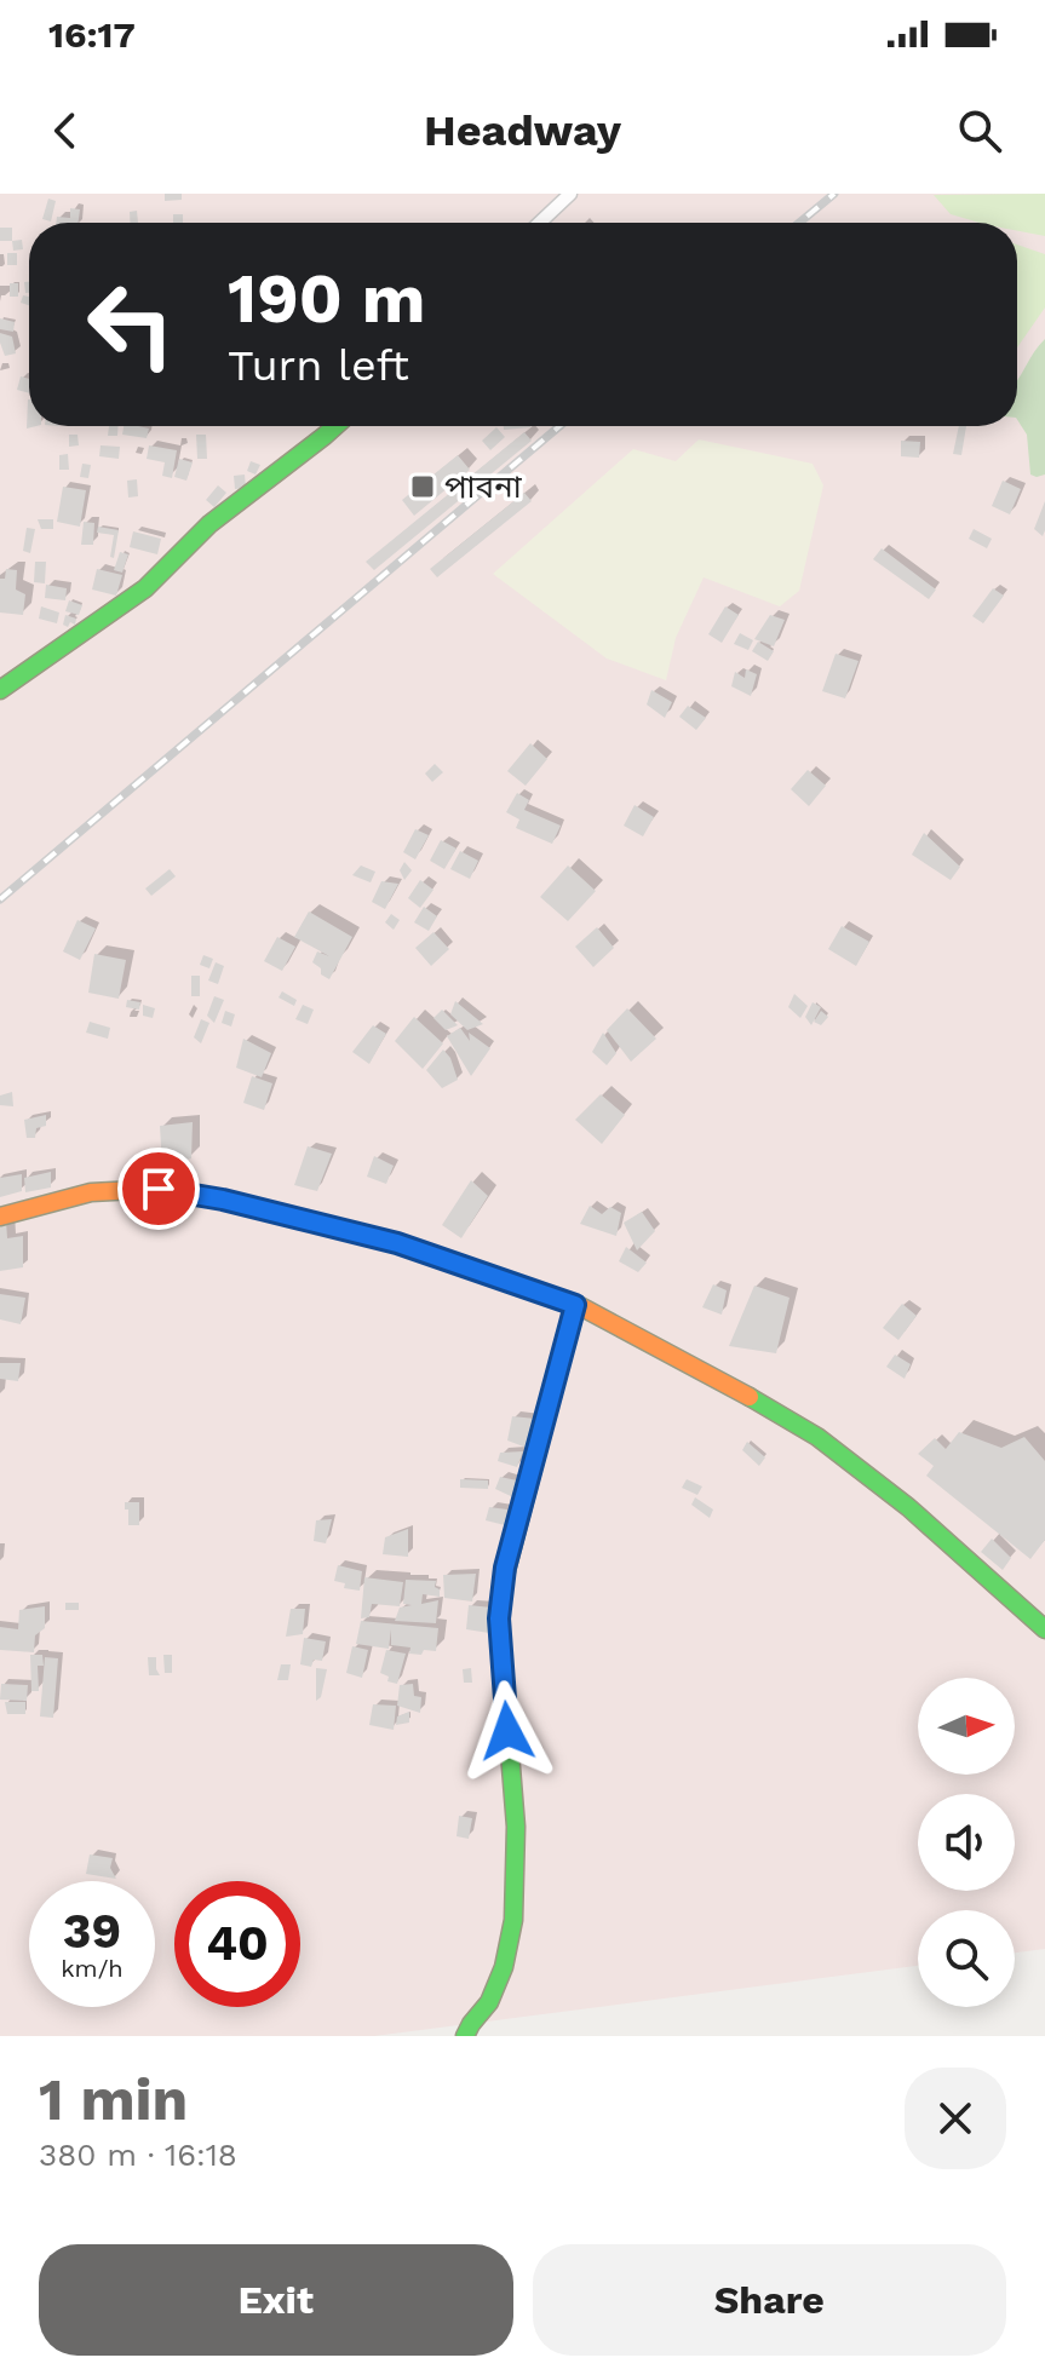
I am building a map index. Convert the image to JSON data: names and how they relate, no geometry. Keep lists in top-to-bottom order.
{
  "places": {
    "transit": ["পাবনা"]
  },
  "north": "right",
  "page": {
    "status": "16:17",
    "header": "Headway",
    "turn": ["190 m", "Turn left"],
    "speed": "39 km/h",
    "limit": "40",
    "heading": ["1 min", "380 m · 16:18"],
    "buttons": ["Exit", "Share"]
  }
}
